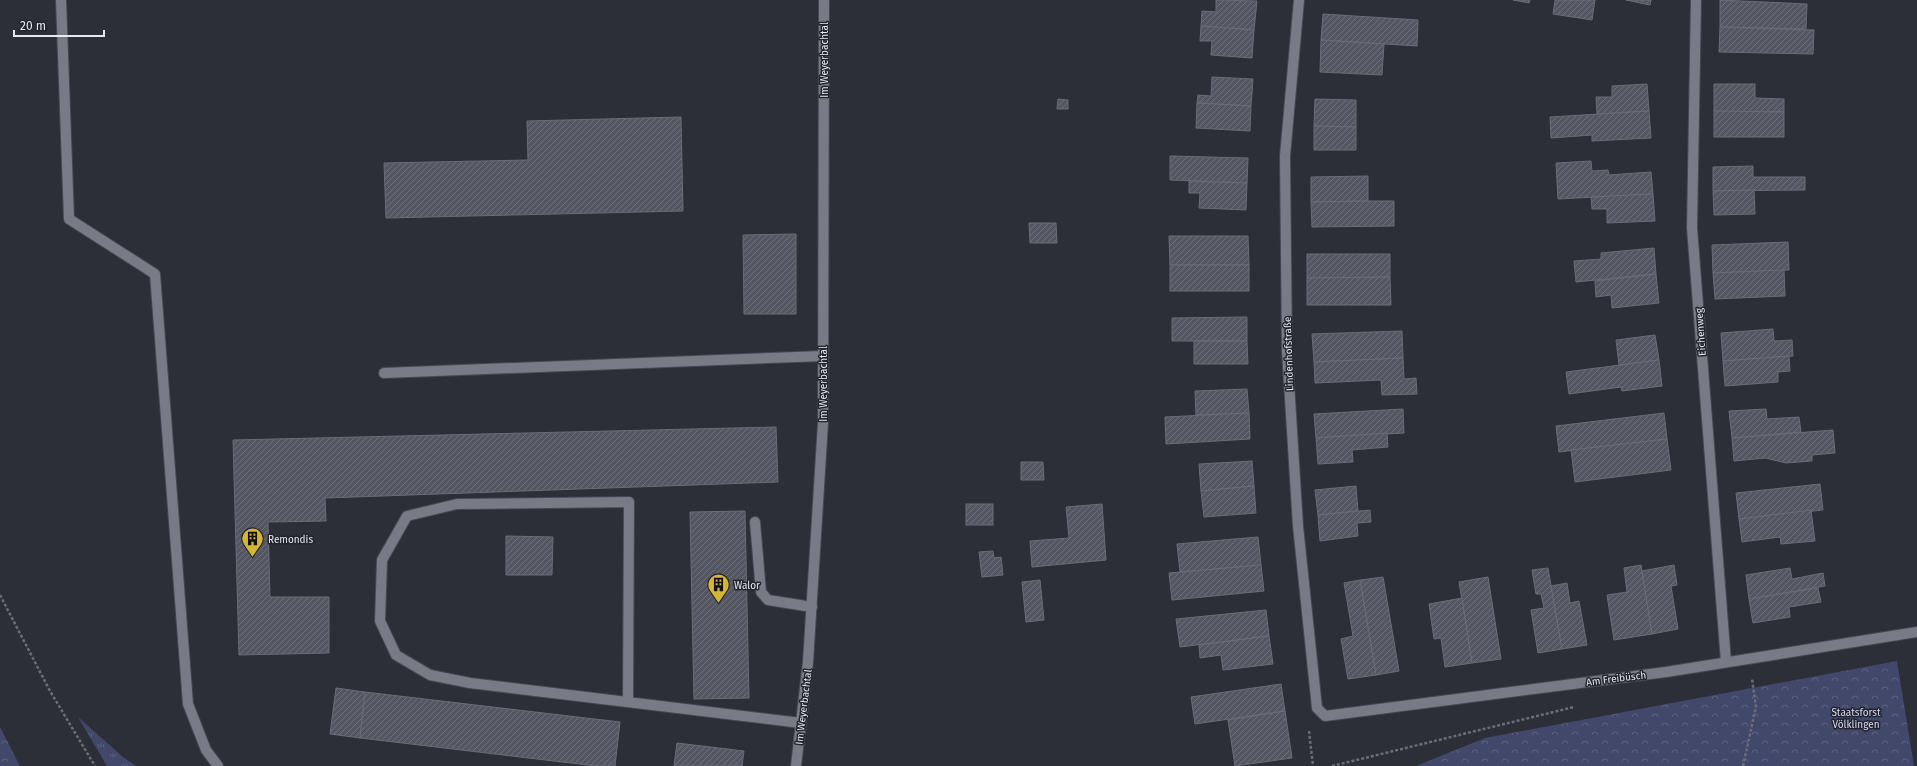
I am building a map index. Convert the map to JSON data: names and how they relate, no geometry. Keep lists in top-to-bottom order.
{
  "streets": {
    "street": [
      "Im Weyerbachtal",
      "Eichenweg",
      "Lindenhofstraße",
      "Am Freibüsch"
    ]
  },
  "crossings": [
    ["Eichenweg", "Am Freibüsch"],
    ["Lindenhofstraße", "Am Freibüsch"]
  ],
  "parks": ["Staatsforst Völklingen"],
  "places": {
    "building": ["Remondis", "Walor"]
  },
  "scale_bar": "20 m"
}
